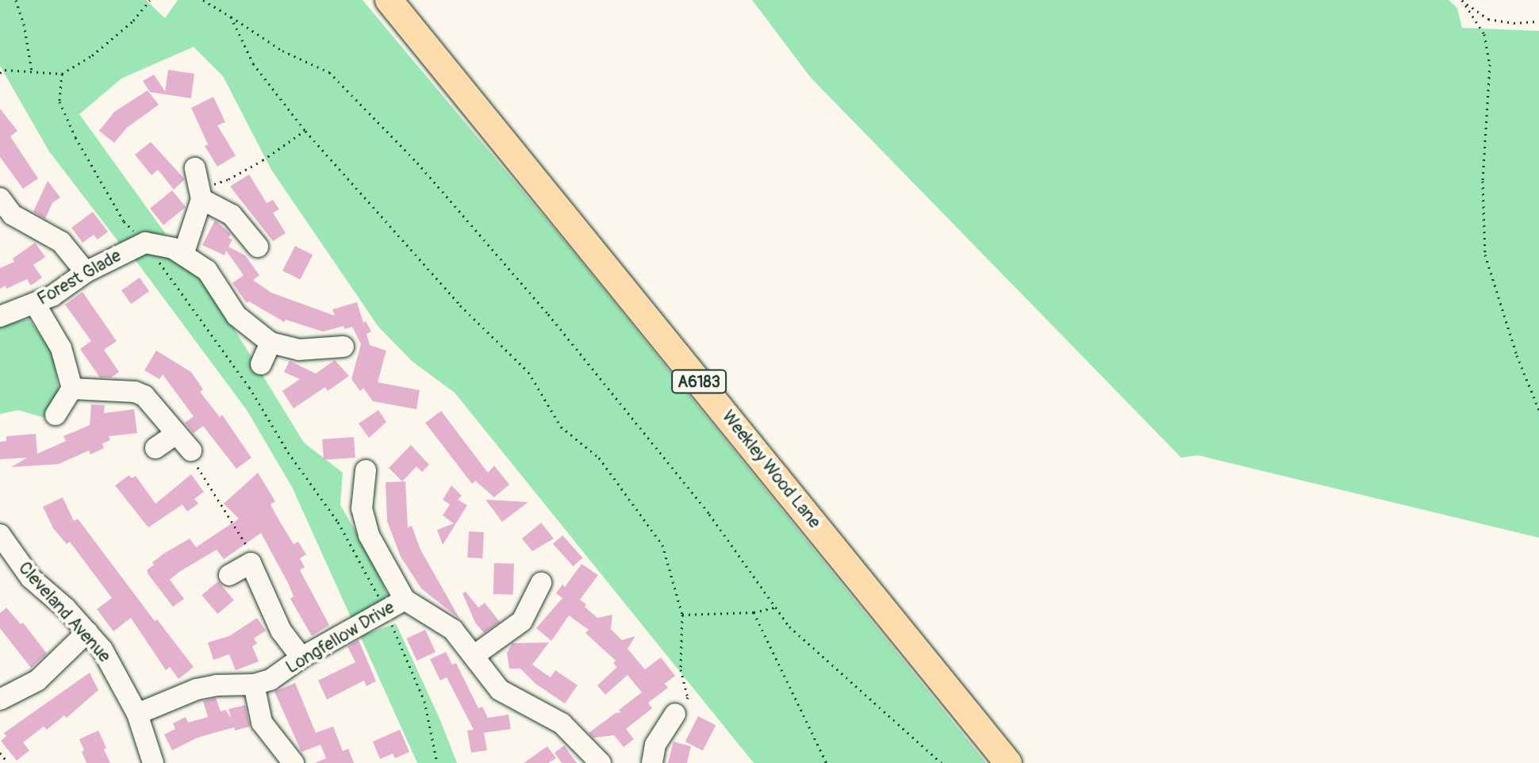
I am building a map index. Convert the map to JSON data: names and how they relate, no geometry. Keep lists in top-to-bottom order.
{
  "streets": {
    "main road": ["A6183", "Weekley Wood Lane"],
    "street": ["Forest Glade", "Cleveland Avenue", "Longfellow Drive"]
  },
  "crossings": [
    ["Cleveland Avenue", "Longfellow Drive"]
  ]
}
